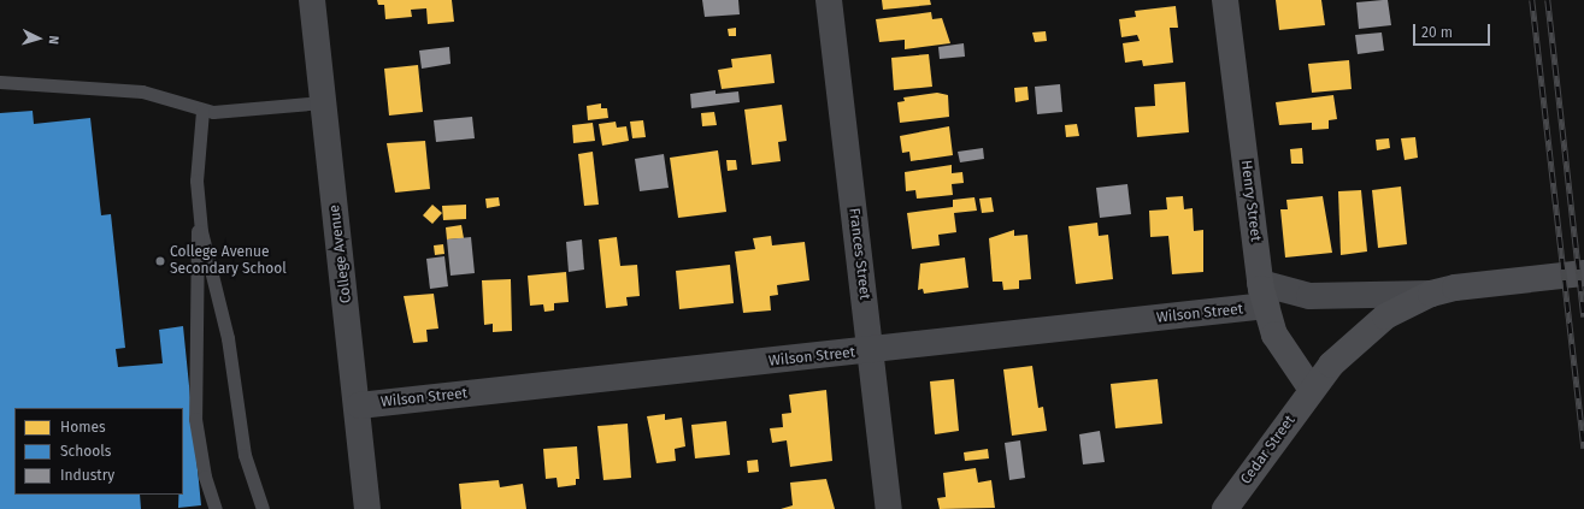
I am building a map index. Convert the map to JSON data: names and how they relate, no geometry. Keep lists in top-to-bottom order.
{
  "streets": {
    "main road": ["Henry Street", "Wilson Street", "Cedar Street"],
    "street": ["College Avenue", "Frances Street"]
  },
  "crossings": [
    ["Henry Street", "Wilson Street"],
    ["Henry Street", "Cedar Street"],
    ["College Avenue", "Wilson Street"],
    ["Frances Street", "Wilson Street"],
    ["Wilson Street", "Cedar Street"]
  ],
  "places": ["College Avenue Secondary School"],
  "legend": ["Homes", "Schools", "Industry"],
  "scale_bar": "20 m",
  "north": "right"
}
